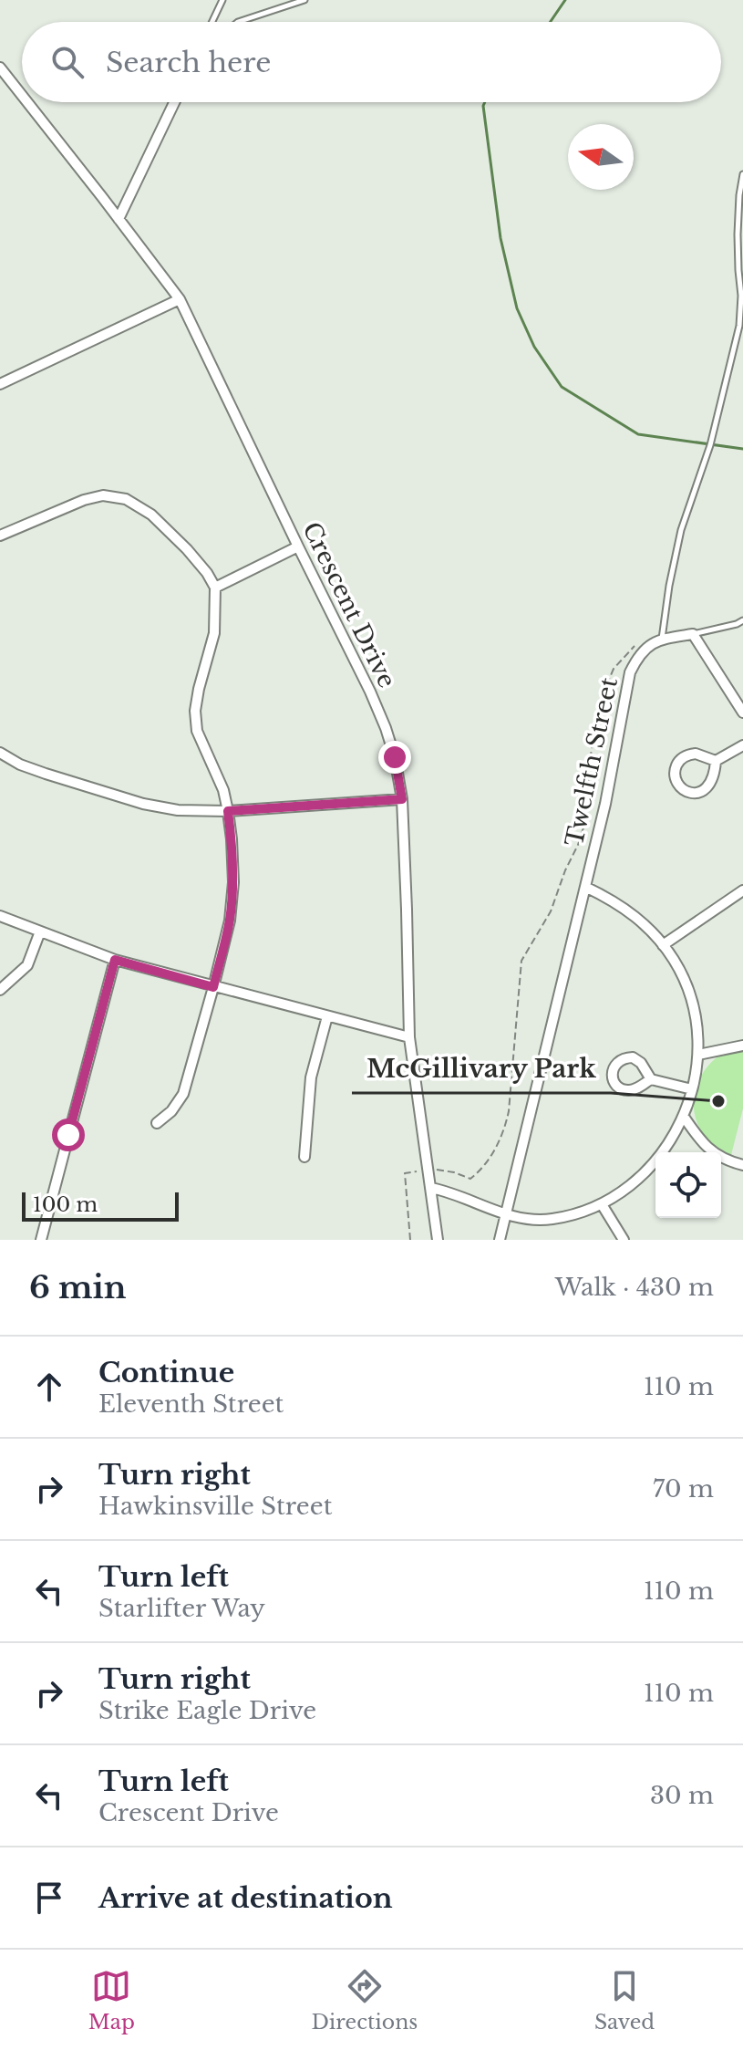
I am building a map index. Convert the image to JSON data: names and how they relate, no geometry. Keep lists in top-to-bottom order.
{
  "streets": {
    "street": ["Crescent Drive", "Twelfth Street"]
  },
  "places": ["McGillivary Park"],
  "scale_bar": "100 m",
  "north": "left",
  "page": {
    "search": "Search here",
    "scale": "100 m",
    "heading": ["6 min", "Walk · 430 m"],
    "list": [
      ["Continue", "Eleventh Street", "110 m"],
      ["Turn right", "Hawkinsville Street", "70 m"],
      ["Turn left", "Starlifter Way", "110 m"],
      ["Turn right", "Strike Eagle Drive", "110 m"],
      ["Turn left", "Crescent Drive", "30 m"],
      "Arrive at destination"
    ],
    "nav": ["Map", "Directions", "Saved"]
  }
}
